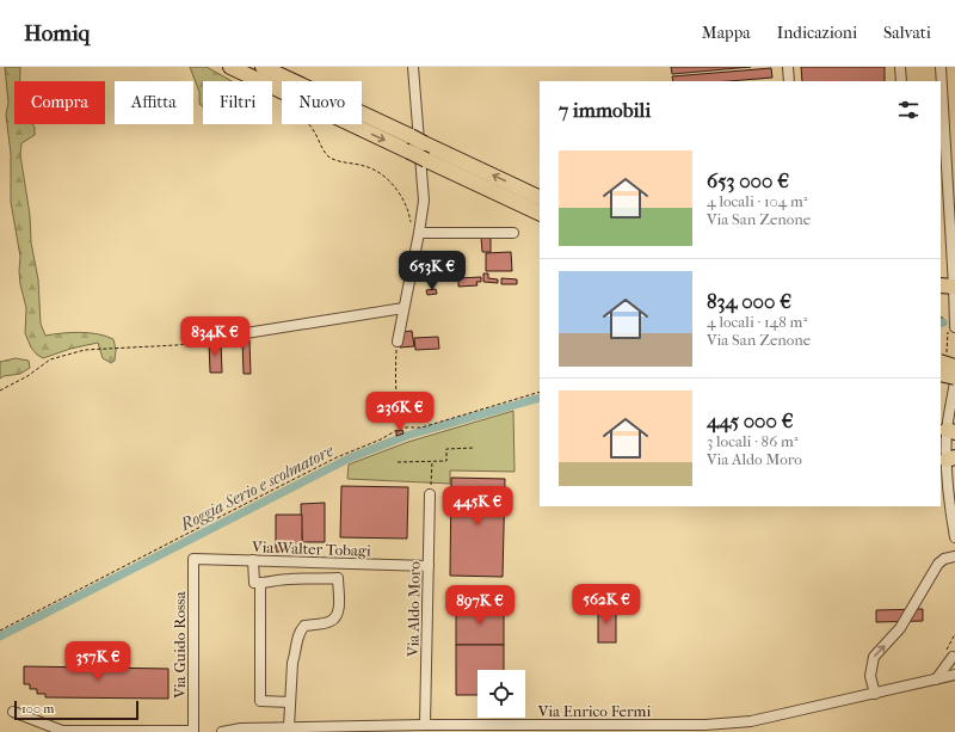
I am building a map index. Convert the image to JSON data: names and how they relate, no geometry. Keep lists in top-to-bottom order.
{
  "streets": {
    "street": [
      "Via Walter Tobagi",
      "Via Aldo Moro",
      "Via Guido Rossa",
      "Via Enrico Fermi"
    ]
  },
  "crossings": [
    ["Via Walter Tobagi", "Via Aldo Moro"],
    ["Via Walter Tobagi", "Via Guido Rossa"],
    ["Via Aldo Moro", "Via Enrico Fermi"]
  ],
  "water": ["Roggia Serio e scolmatore"],
  "scale_bar": "100 m",
  "page": {
    "header": "Homiq",
    "nav": ["Mappa", "Indicazioni", "Salvati"],
    "chip": [
      "Compra",
      "Affitta",
      "Filtri",
      "Nuovo"
    ],
    "heading": "7 immobili",
    "list": [
      {
        "name": "653 000 €",
        "note": "4 locali · 104 m² · Via San Zenone"
      },
      {
        "name": "834 000 €",
        "note": "4 locali · 148 m² · Via San Zenone"
      },
      {
        "name": "445 000 €",
        "note": "3 locali · 86 m² · Via Aldo Moro"
      }
    ],
    "price": [
      "653K €",
      "834K €",
      "236K €",
      "445K €",
      "562K €",
      "897K €",
      "357K €"
    ],
    "scale": "100 m"
  }
}
